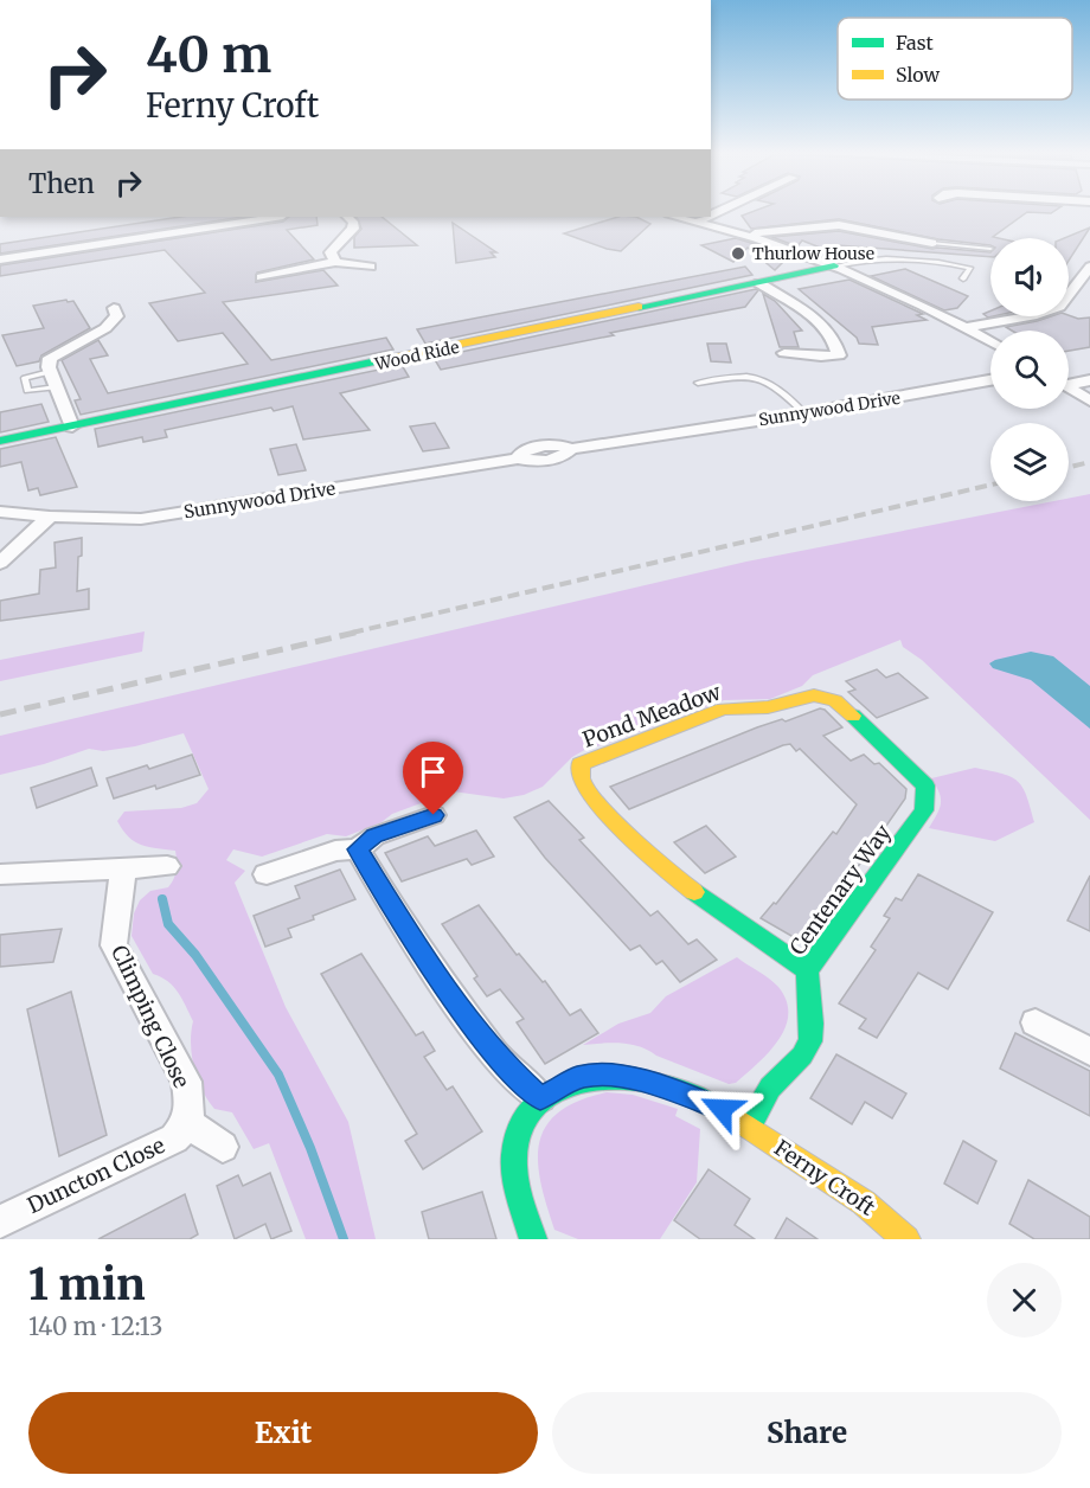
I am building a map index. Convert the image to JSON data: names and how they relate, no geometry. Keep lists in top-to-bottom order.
{
  "streets": {
    "street": [
      "Wood Ride",
      "Sunnywood Drive",
      "Pond Meadow",
      "Centenary Way",
      "Climping Close",
      "Duncton Close",
      "Ferny Croft"
    ]
  },
  "crossings": [
    ["Pond Meadow", "Centenary Way"],
    ["Centenary Way", "Ferny Croft"],
    ["Climping Close", "Duncton Close"]
  ],
  "places": ["Thurlow House"],
  "legend": ["Fast", "Slow"],
  "page": {
    "turn": ["40 m", "Ferny Croft"],
    "then": "Then",
    "heading": ["1 min", "140 m · 12:13"],
    "buttons": ["Exit", "Share"]
  }
}
